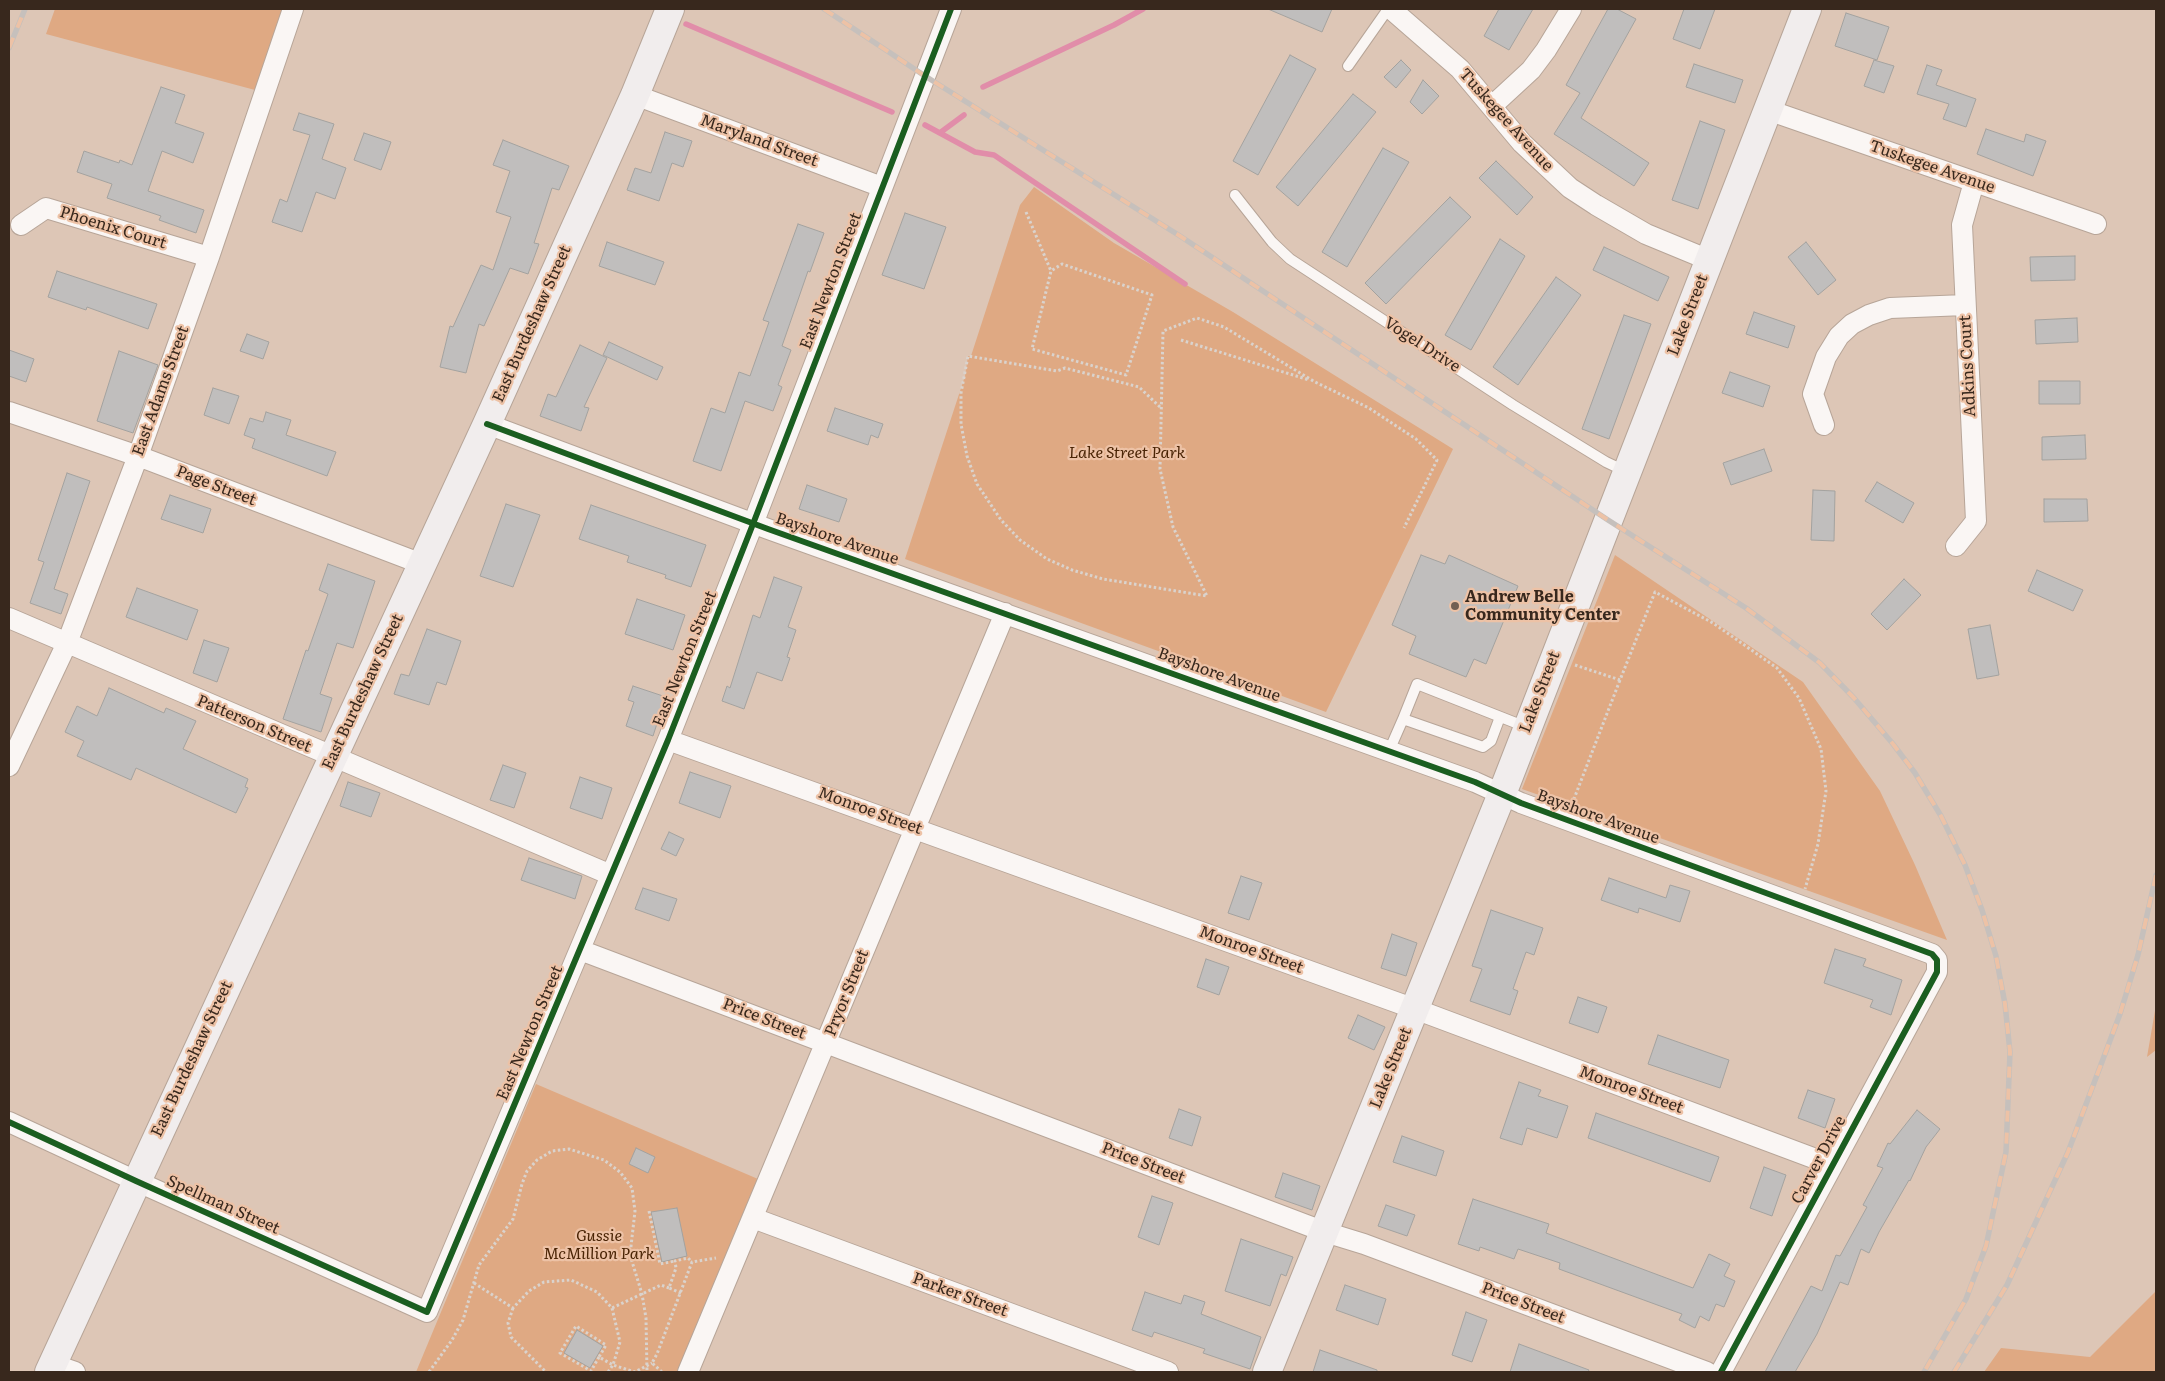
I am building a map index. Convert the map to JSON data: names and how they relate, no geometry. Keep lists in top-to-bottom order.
{
  "streets": {
    "street": [
      "Tuskegee Avenue",
      "Maryland Street",
      "Phoenix Court",
      "East Newton Street",
      "Lake Street",
      "East Burdeshaw Street",
      "Adkins Court",
      "East Adams Street",
      "Page Street",
      "Bayshore Avenue",
      "Patterson Street",
      "Monroe Street",
      "Pryor Street",
      "Price Street",
      "Carver Drive",
      "Spellman Street",
      "Parker Street"
    ],
    "lane": ["Vogel Drive"]
  },
  "crossings": [
    ["Tuskegee Avenue", "Lake Street"],
    ["Tuskegee Avenue", "Adkins Court"],
    ["Maryland Street", "East Newton Street"],
    ["Maryland Street", "East Burdeshaw Street"],
    ["Phoenix Court", "East Adams Street"],
    ["East Newton Street", "Bayshore Avenue"],
    ["East Newton Street", "Patterson Street"],
    ["East Newton Street", "Monroe Street"],
    ["East Newton Street", "Price Street"],
    ["East Newton Street", "Spellman Street"],
    ["Lake Street", "Vogel Drive"],
    ["Lake Street", "Bayshore Avenue"],
    ["Lake Street", "Monroe Street"],
    ["Lake Street", "Price Street"],
    ["East Burdeshaw Street", "Page Street"],
    ["East Burdeshaw Street", "Bayshore Avenue"],
    ["East Burdeshaw Street", "Patterson Street"],
    ["East Burdeshaw Street", "Spellman Street"],
    ["East Adams Street", "Page Street"],
    ["East Adams Street", "Patterson Street"],
    ["Bayshore Avenue", "Pryor Street"],
    ["Bayshore Avenue", "Carver Drive"],
    ["Monroe Street", "Pryor Street"],
    ["Monroe Street", "Carver Drive"],
    ["Pryor Street", "Price Street"],
    ["Pryor Street", "Parker Street"]
  ],
  "parks": ["Lake Street Park", "Gussie McMillion Park"],
  "places": ["Andrew Belle Community Center"]
}
